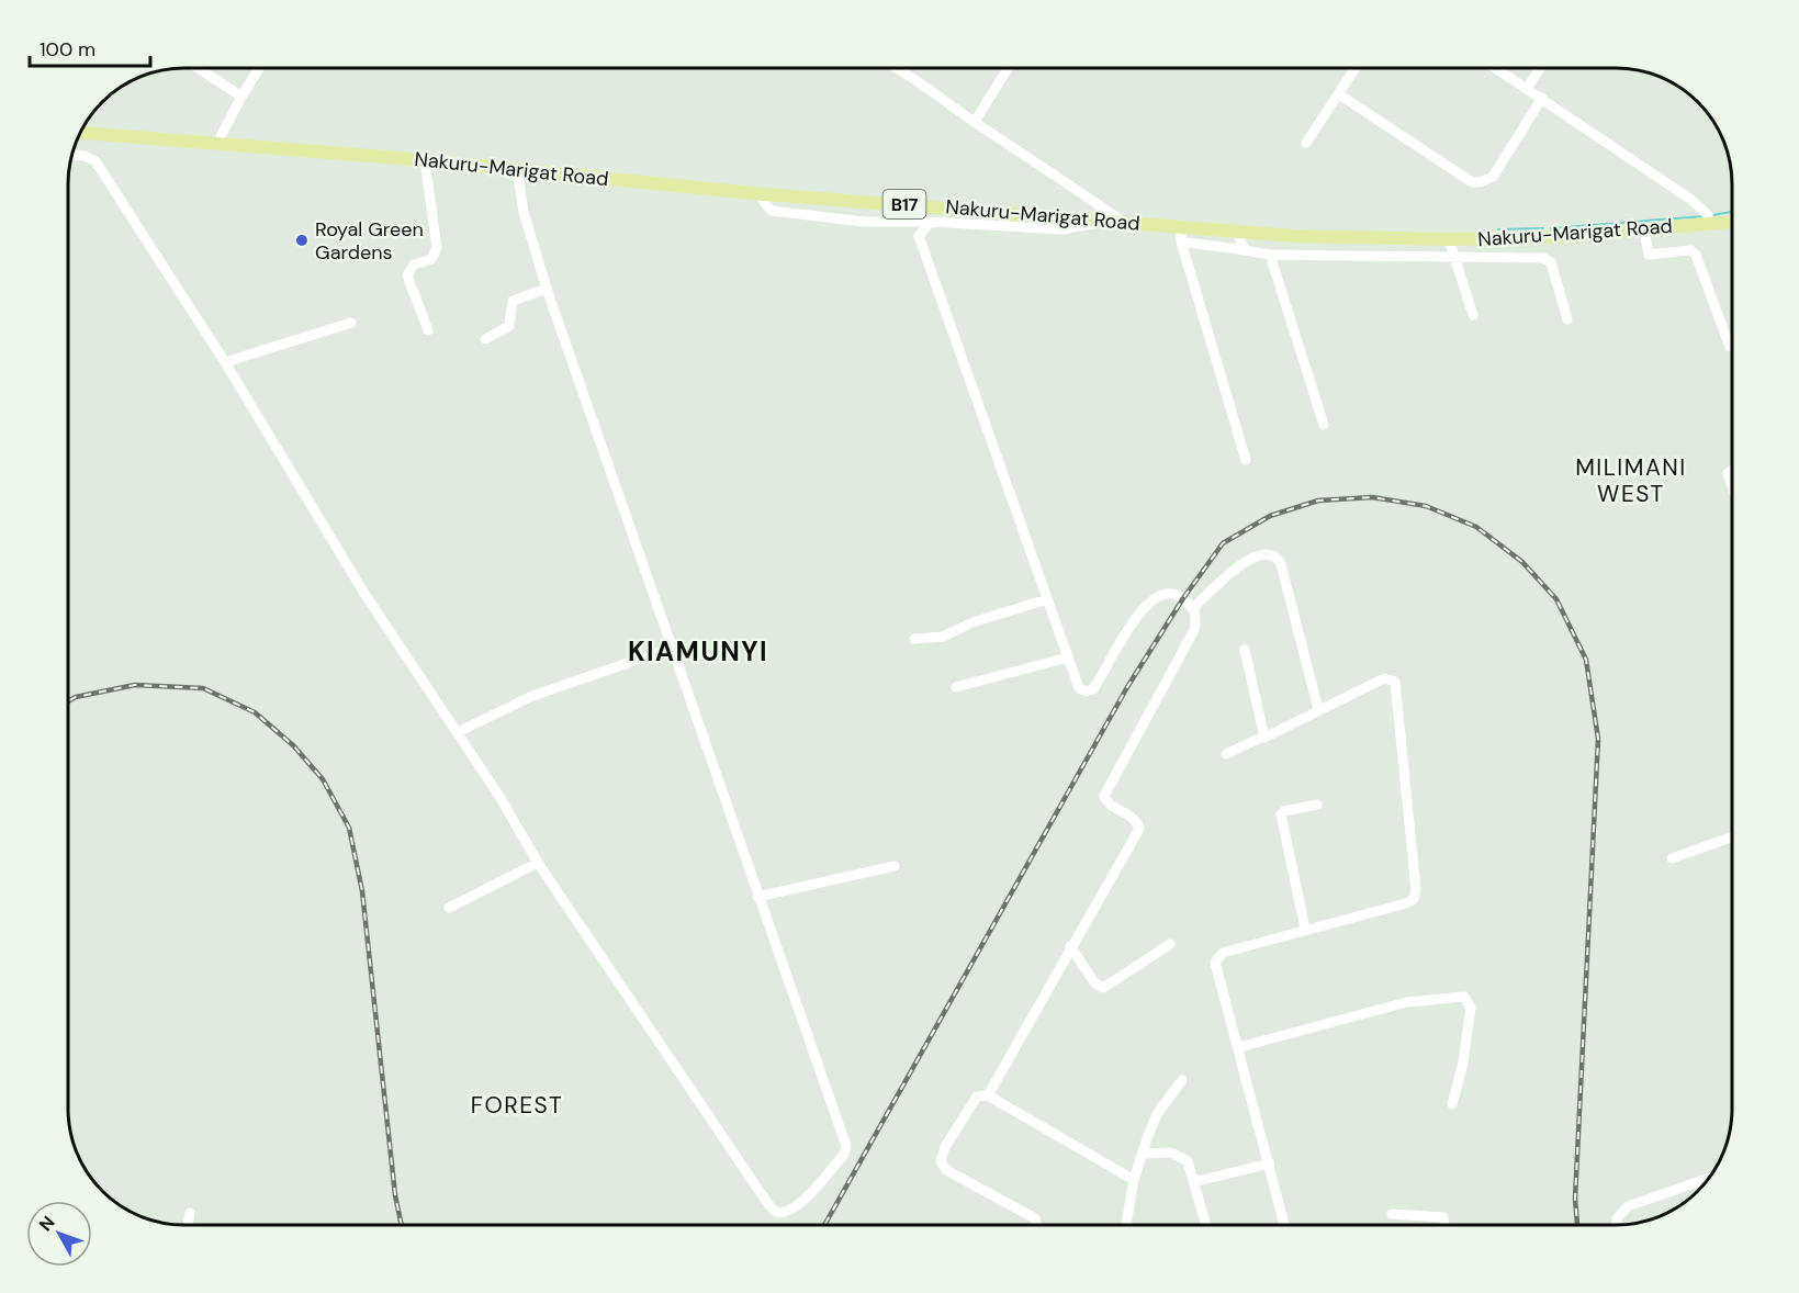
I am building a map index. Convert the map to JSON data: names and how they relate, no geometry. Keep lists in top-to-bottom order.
{
  "streets": {
    "main road": ["Nakuru-Marigat Road", "B17"]
  },
  "districts": ["MILIMANI WEST", "KIAMUNYI", "FOREST"],
  "places": ["Royal Green Gardens"],
  "scale_bar": "100 m",
  "north": "top left"
}
